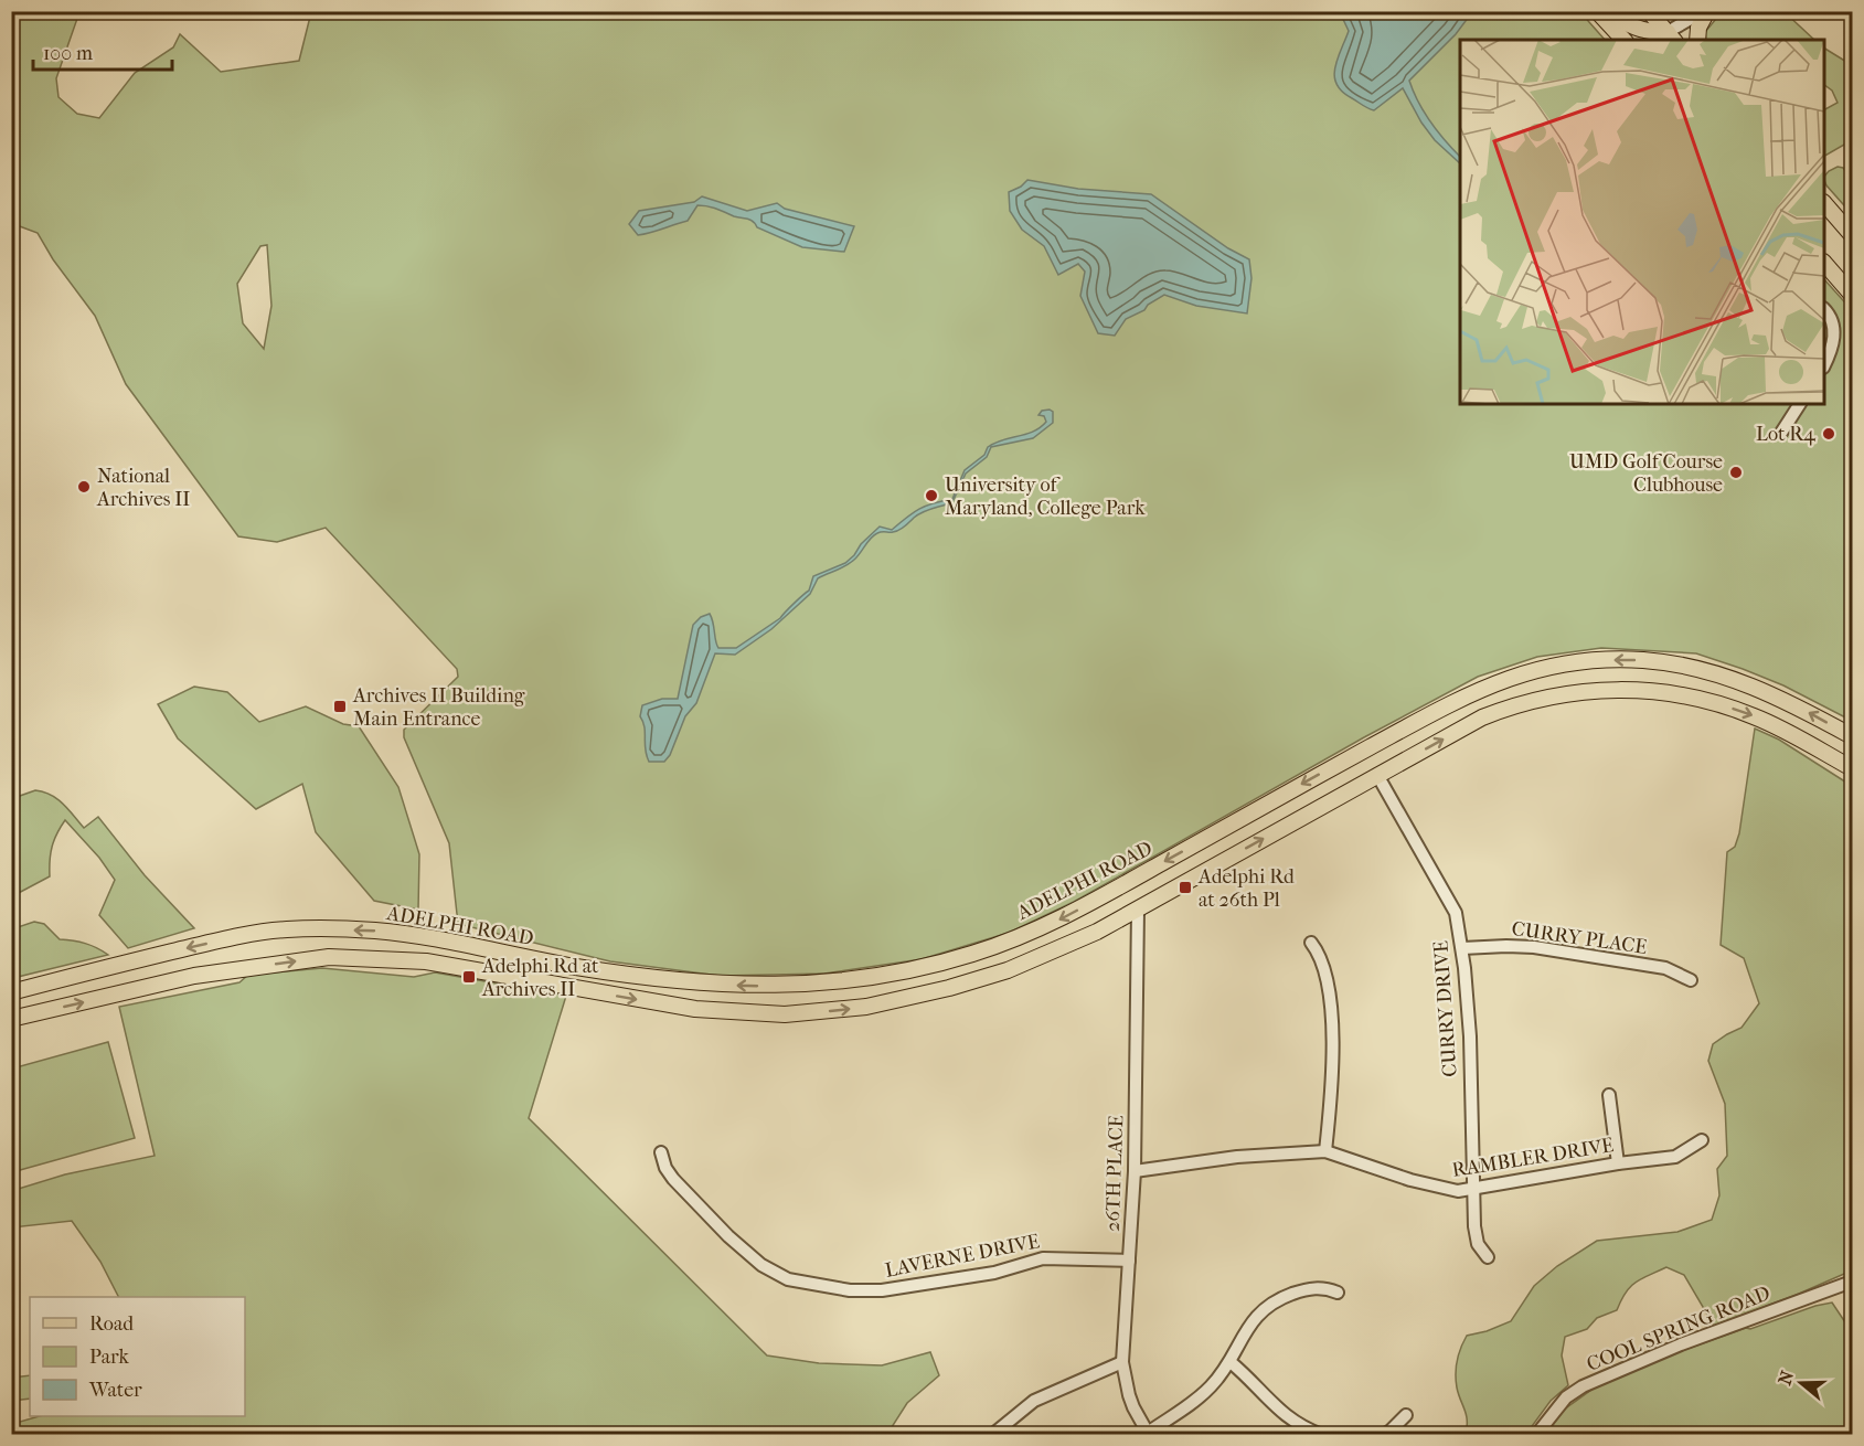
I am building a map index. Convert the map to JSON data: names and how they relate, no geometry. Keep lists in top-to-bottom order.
{
  "streets": {
    "main road": ["ADELPHI ROAD"],
    "street": [
      "CURRY PLACE",
      "CURRY DRIVE",
      "RAMBLER DRIVE",
      "26TH PLACE",
      "LAVERNE DRIVE",
      "COOL SPRING ROAD"
    ]
  },
  "crossings": [
    ["ADELPHI ROAD", "CURRY DRIVE"],
    ["ADELPHI ROAD", "26TH PLACE"],
    ["CURRY PLACE", "CURRY DRIVE"],
    ["CURRY DRIVE", "RAMBLER DRIVE"],
    ["RAMBLER DRIVE", "26TH PLACE"],
    ["26TH PLACE", "LAVERNE DRIVE"]
  ],
  "places": {
    "other": [
      "Lot R4",
      "UMD Golf Course Clubhouse",
      "National Archives II",
      "University of Maryland, College Park"
    ],
    "transit": ["Archives II Building Main Entrance", "Adelphi Rd at 26th Pl", "Adelphi Rd at Archives II"]
  },
  "legend": ["Road", "Park", "Water"],
  "scale_bar": "100 m",
  "north": "left"
}
